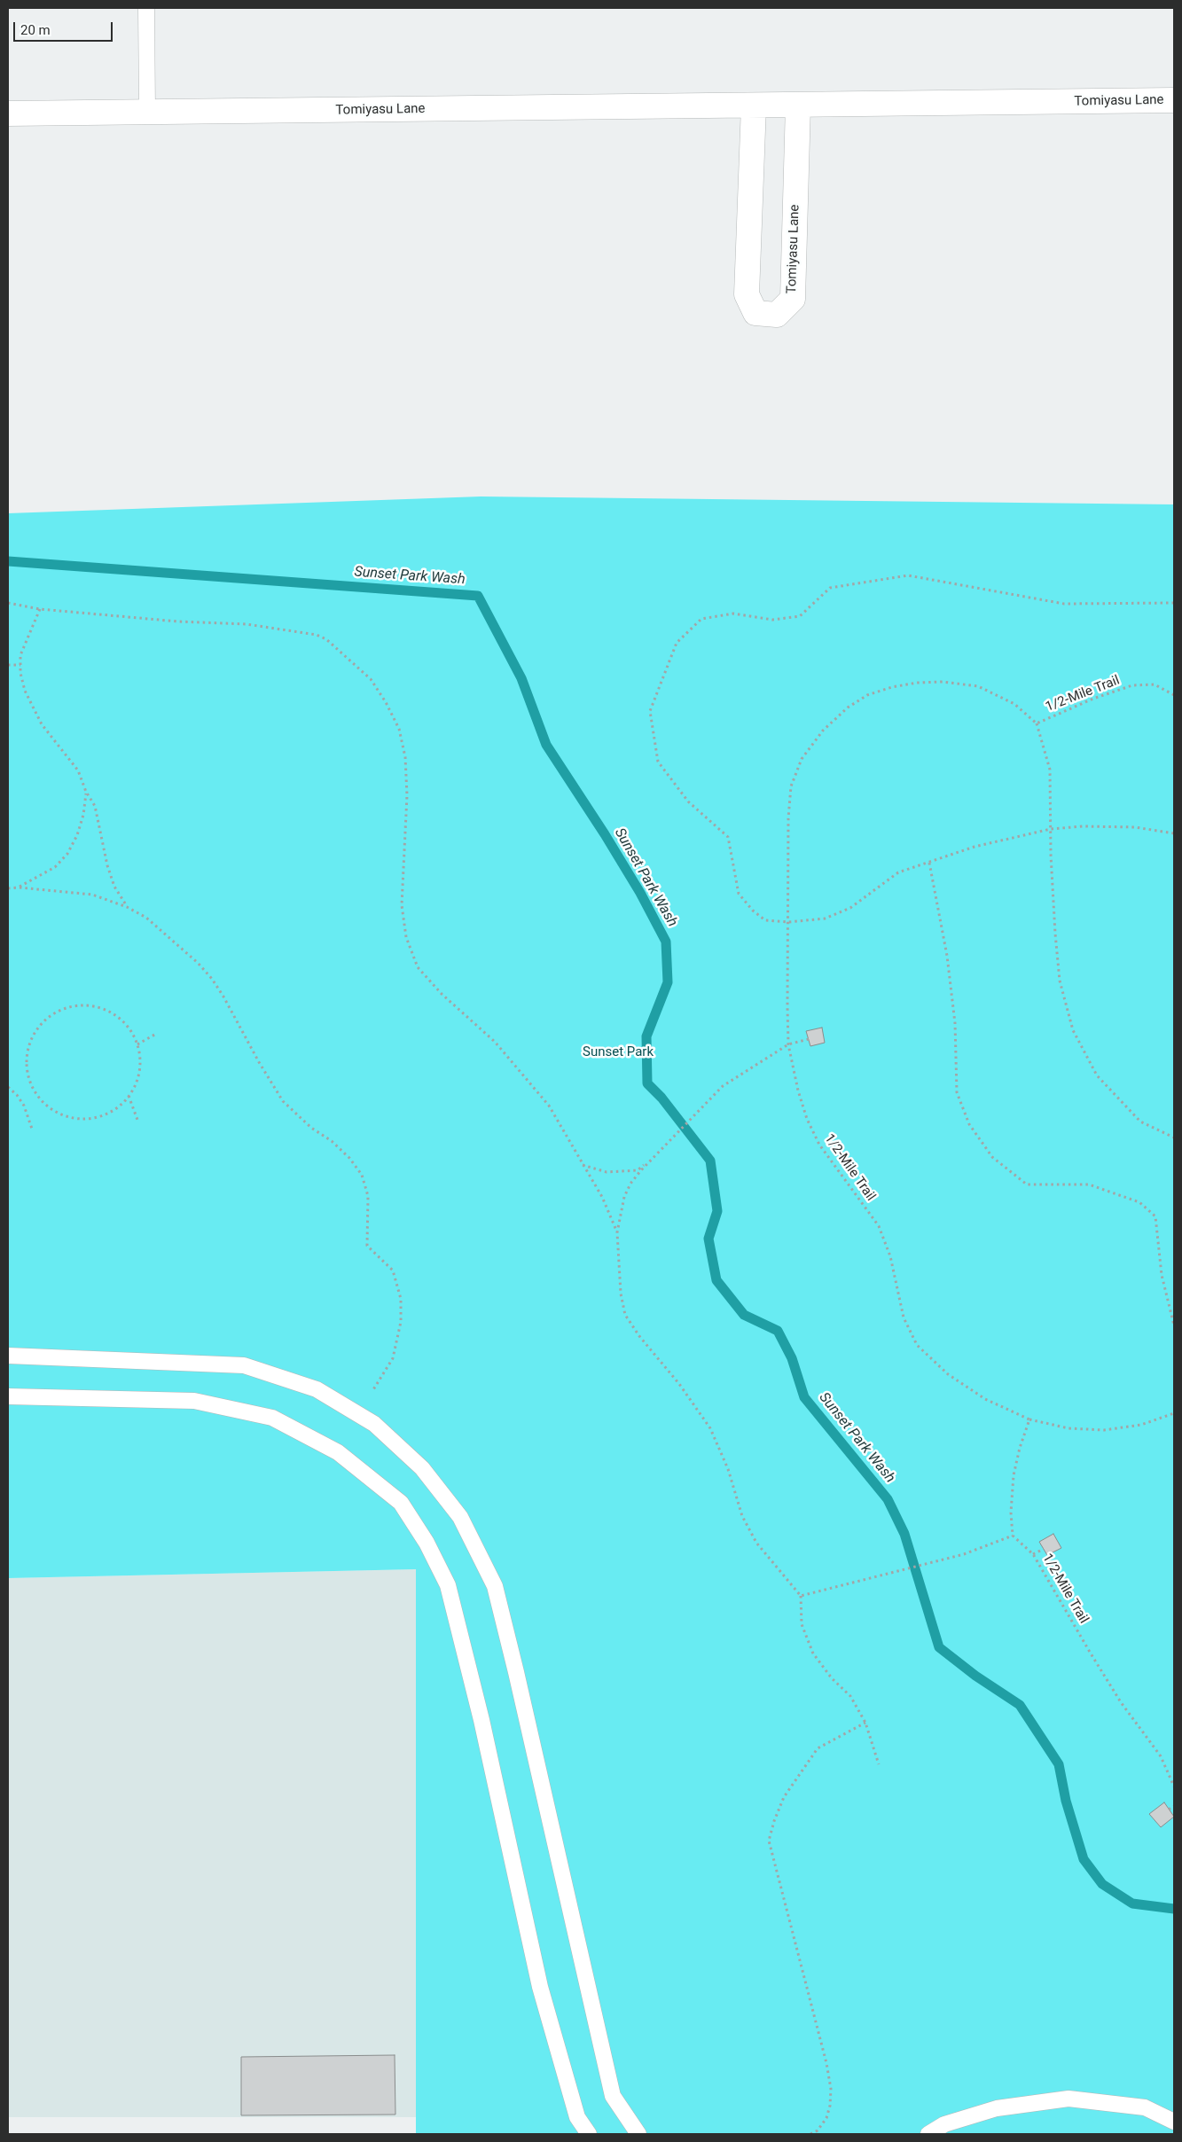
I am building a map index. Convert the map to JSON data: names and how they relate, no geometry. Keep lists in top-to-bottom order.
{
  "streets": {
    "street": ["Tomiyasu Lane"],
    "path": ["1/2-Mile Trail"]
  },
  "water": ["Sunset Park Wash"],
  "parks": ["Sunset Park"],
  "scale_bar": "20 m"
}
